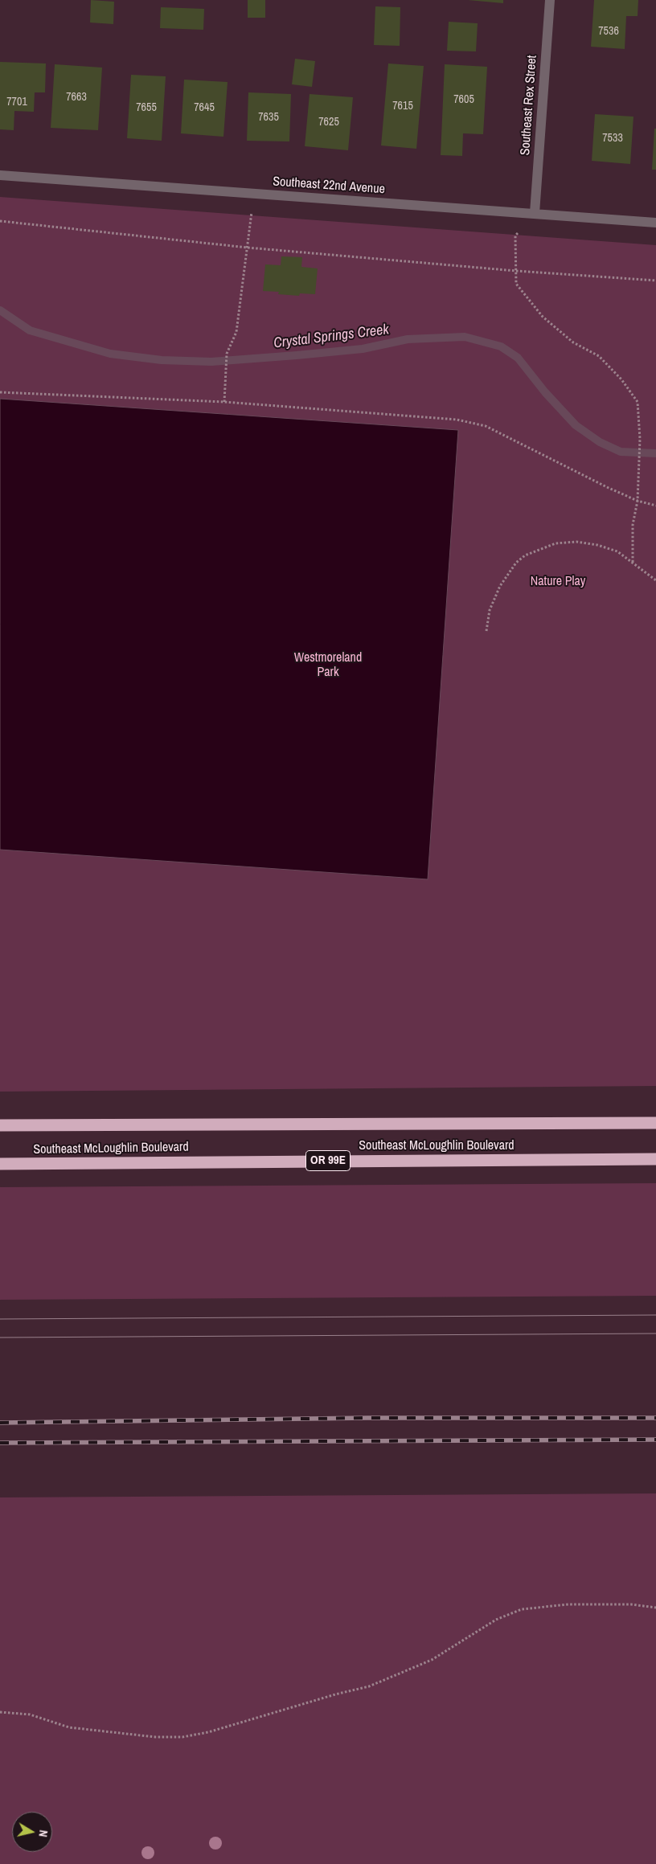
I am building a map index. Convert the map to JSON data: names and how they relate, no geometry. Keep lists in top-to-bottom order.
{
  "streets": {
    "highway": ["Southeast McLoughlin Boulevard", "OR 99E"],
    "street": ["Southeast Rex Street", "Southeast 22nd Avenue"]
  },
  "crossings": [
    ["Southeast Rex Street", "Southeast 22nd Avenue"]
  ],
  "water": ["Crystal Springs Creek"],
  "parks": ["Nature Play", "Westmoreland Park"],
  "house_numbers": [
    "7536",
    "7663",
    "7605",
    "7701",
    "7615",
    "7655",
    "7645",
    "7635",
    "7625",
    "7533"
  ],
  "north": "right"
}
